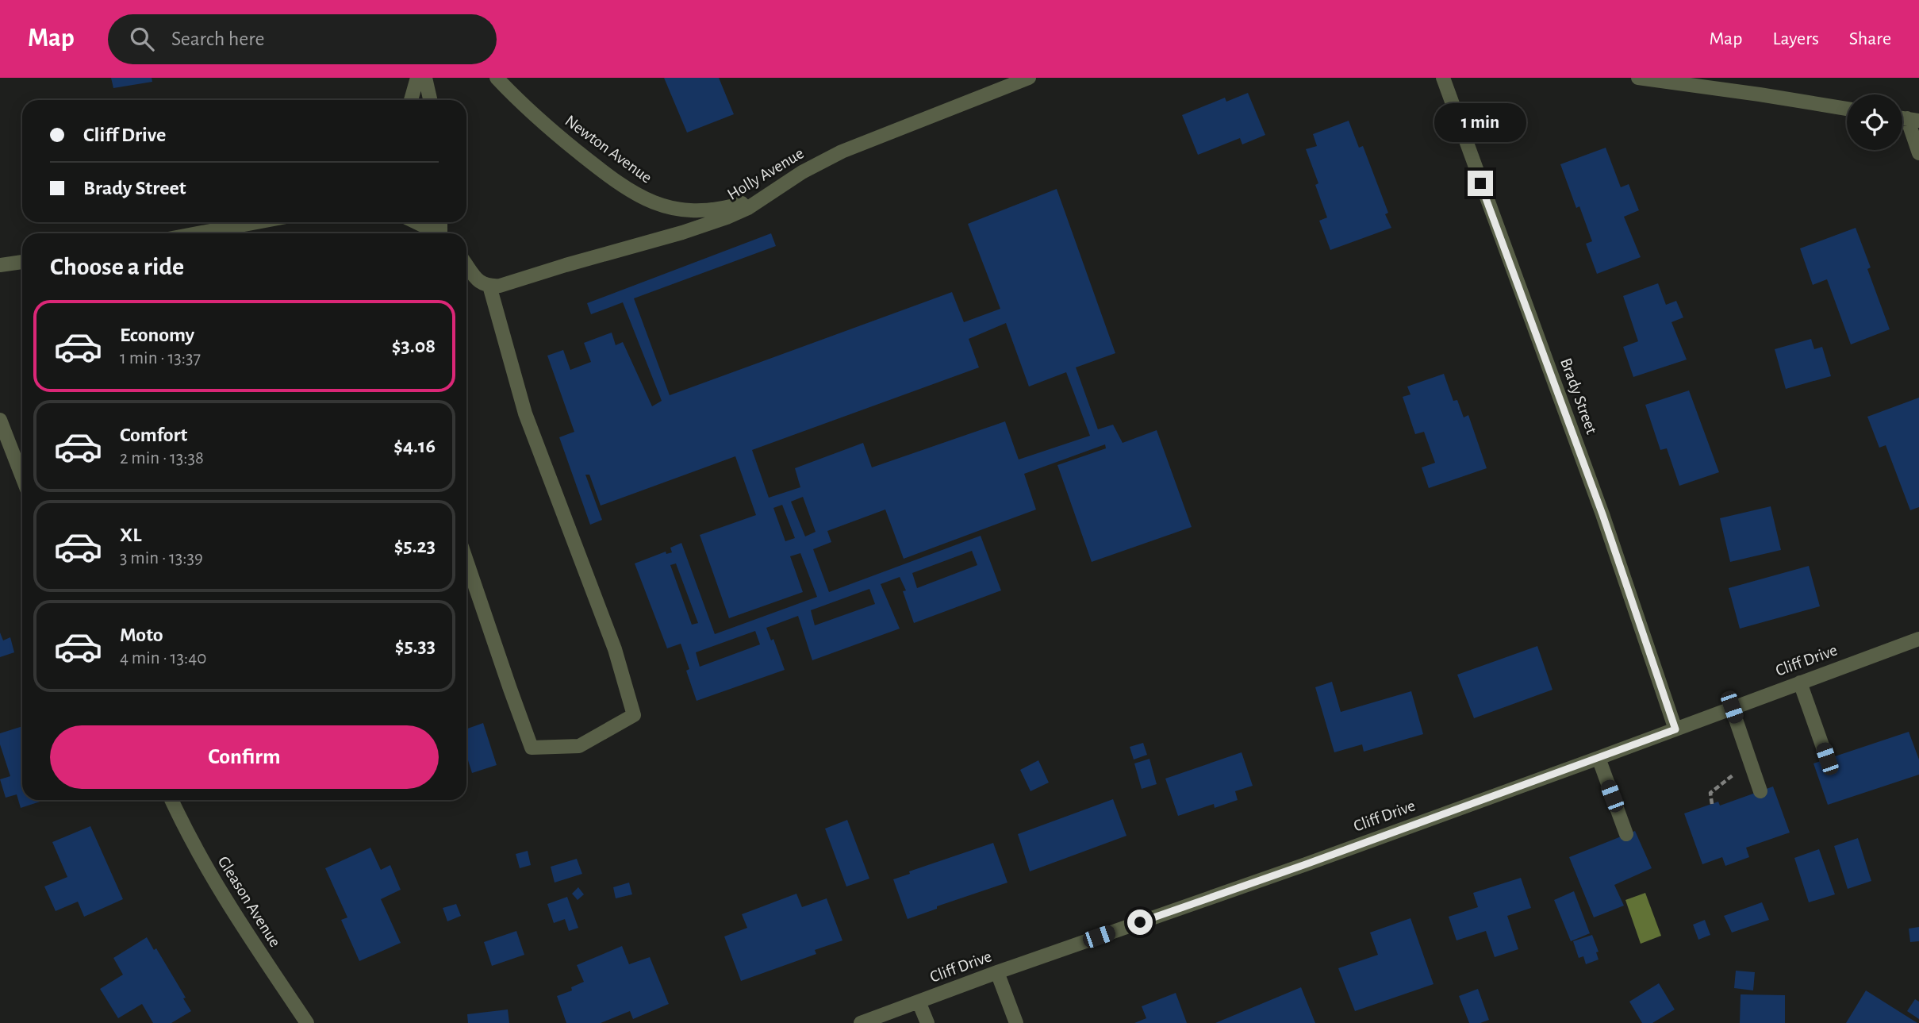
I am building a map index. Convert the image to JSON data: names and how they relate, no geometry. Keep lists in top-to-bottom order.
{
  "streets": {
    "street": [
      "Newton Avenue",
      "Holly Avenue",
      "Brady Street",
      "Cliff Drive",
      "Gleason Avenue"
    ]
  },
  "crossings": [
    ["Newton Avenue", "Holly Avenue"],
    ["Brady Street", "Cliff Drive"]
  ],
  "page": {
    "header": "Map",
    "search": "Search here",
    "nav": ["Map", "Layers", "Share"],
    "banner": ["Cliff Drive", "Brady Street"],
    "bubble": "1 min",
    "heading": "Choose a ride",
    "list": [
      {
        "name": "Economy",
        "note": "1 min · 13:37",
        "value": "$3.08"
      },
      {
        "name": "Comfort",
        "note": "2 min · 13:38",
        "value": "$4.16"
      },
      {
        "name": "XL",
        "note": "3 min · 13:39",
        "value": "$5.23"
      },
      {
        "name": "Moto",
        "note": "4 min · 13:40",
        "value": "$5.33"
      }
    ],
    "buttons": "Confirm"
  }
}
